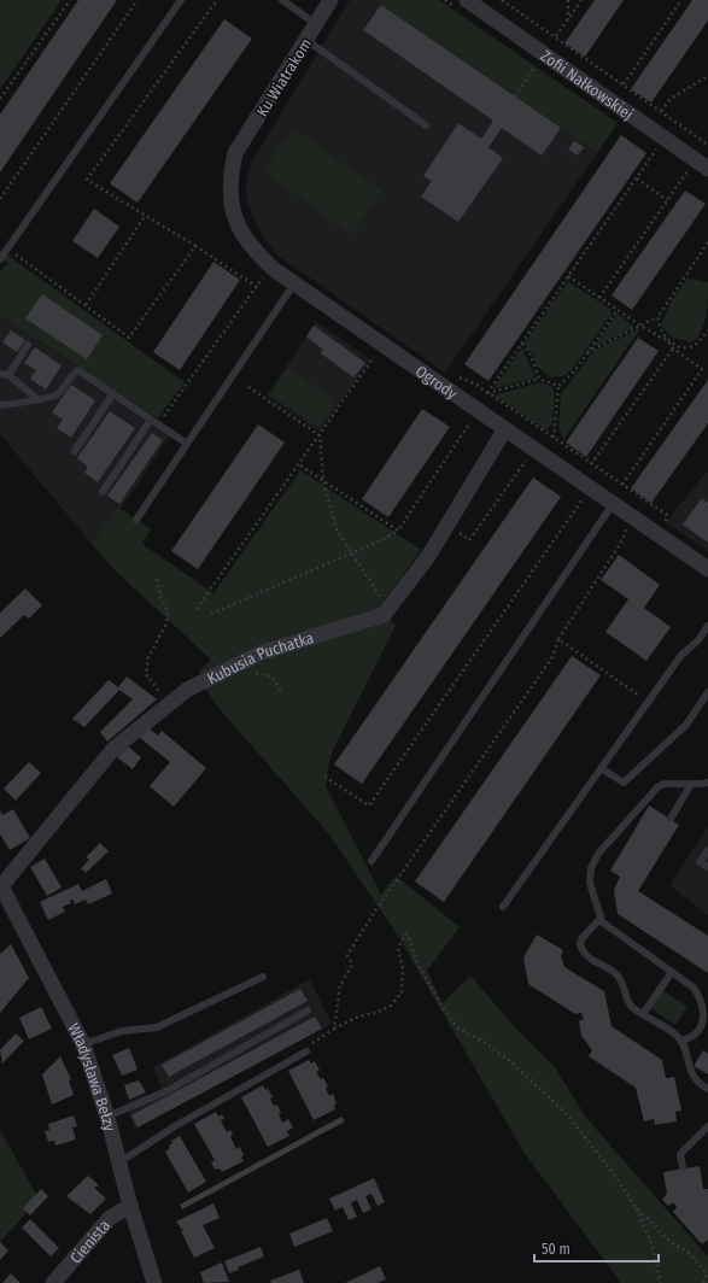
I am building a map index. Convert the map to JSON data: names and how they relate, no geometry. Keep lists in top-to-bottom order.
{
  "streets": {
    "street": [
      "Ku Wiatrakom",
      "Zofii Nałkowskiej",
      "Ogrody",
      "Kubusia Puchatka",
      "Władysława Bełzy",
      "Cienista"
    ]
  },
  "crossings": [
    ["Ku Wiatrakom", "Ogrody"],
    ["Ogrody", "Kubusia Puchatka"],
    ["Kubusia Puchatka", "Władysława Bełzy"],
    ["Władysława Bełzy", "Cienista"]
  ],
  "scale_bar": "50 m"
}
